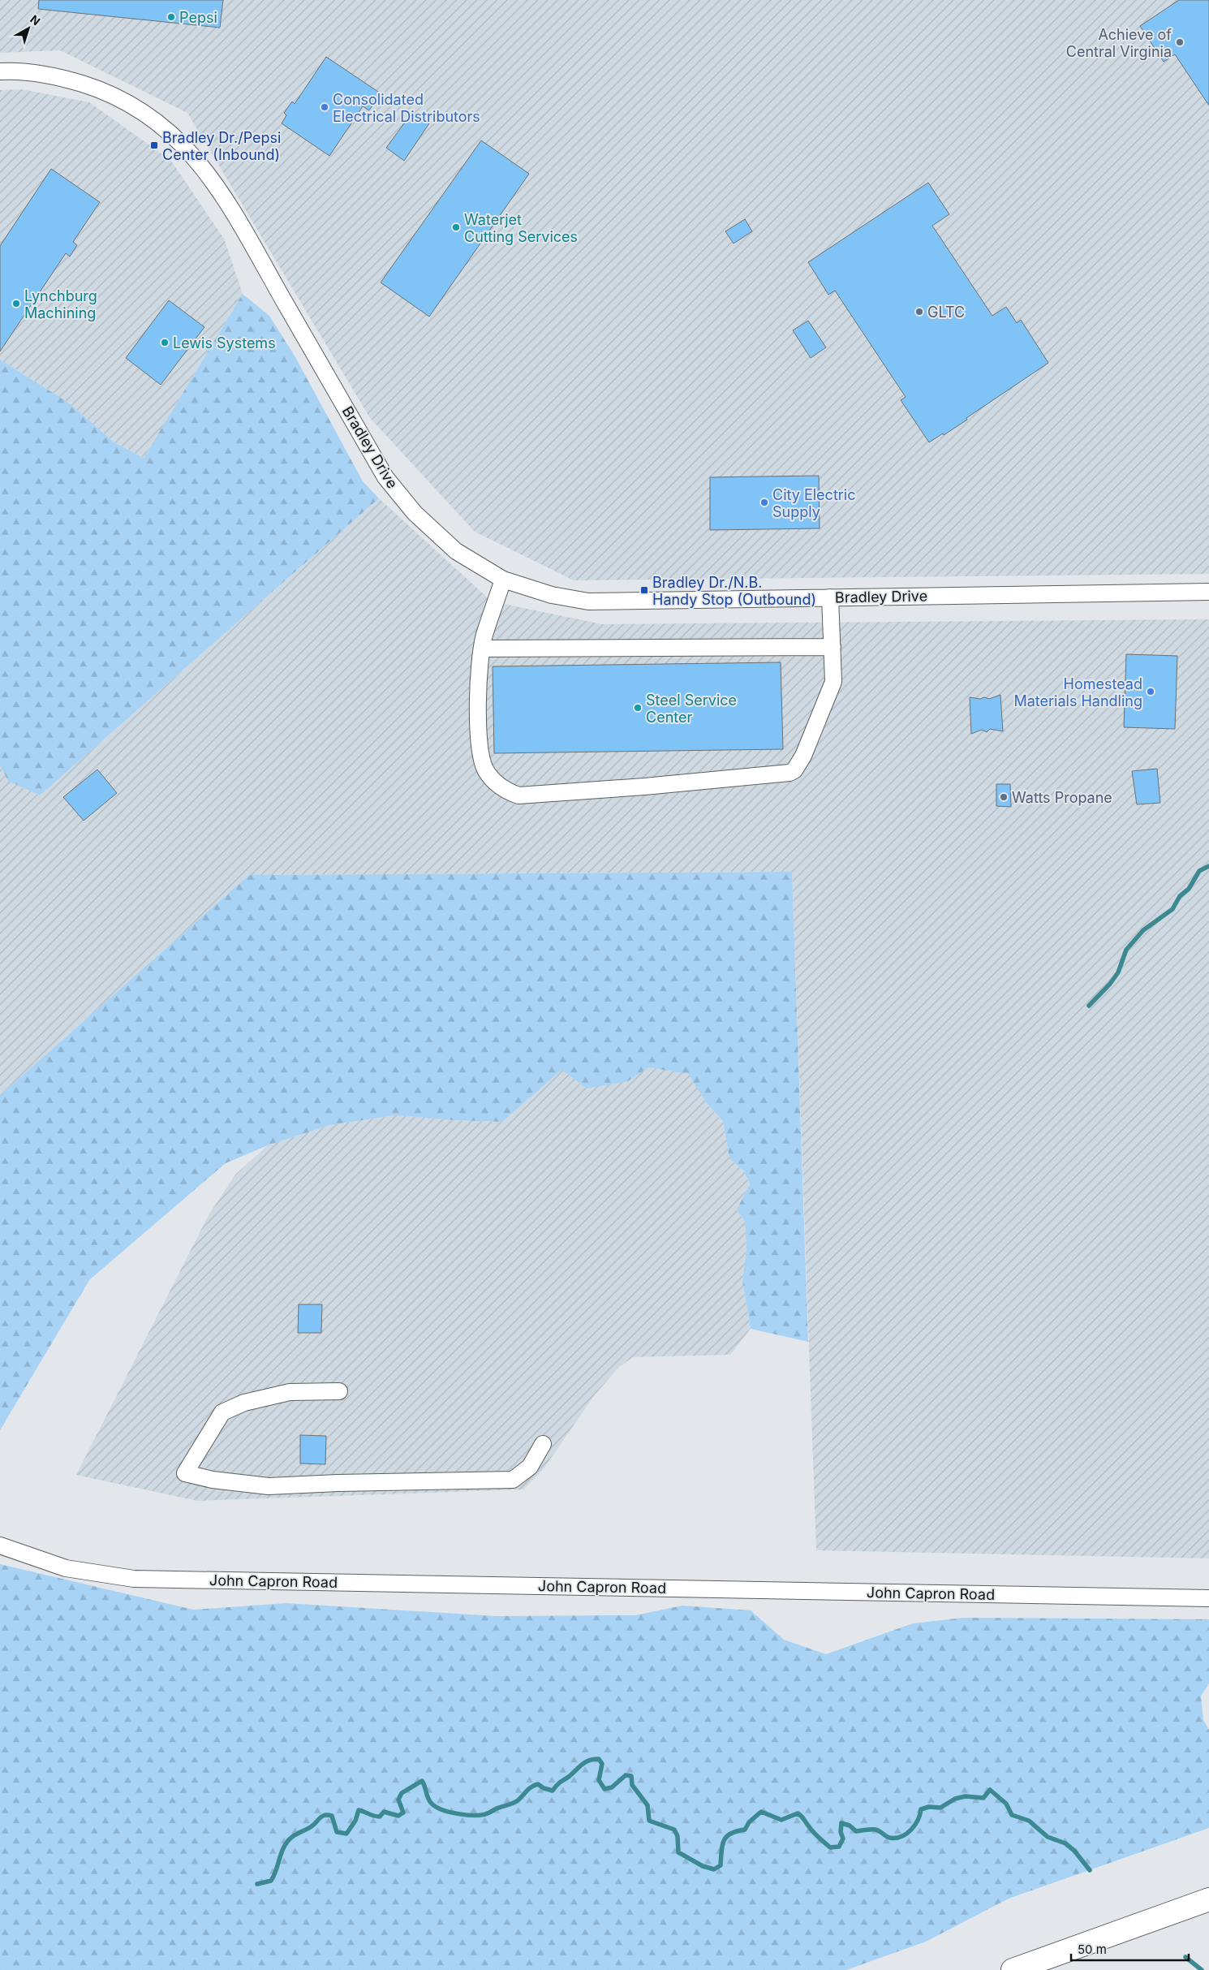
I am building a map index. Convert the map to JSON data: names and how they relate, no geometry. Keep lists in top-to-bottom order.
{
  "streets": {
    "street": ["Bradley Drive", "John Capron Road"]
  },
  "places": {
    "other": [
      "Pepsi",
      "Achieve of Central Virginia",
      "Consolidated Electrical Distributors",
      "Waterjet Cutting Services",
      "Lynchburg Machining",
      "GLTC",
      "Lewis Systems",
      "City Electric Supply",
      "Homestead Materials Handling",
      "Steel Service Center",
      "Watts Propane"
    ],
    "transit": ["Bradley Dr./Pepsi Center (Inbound)", "Bradley Dr./N.B. Handy Stop (Outbound)"]
  },
  "scale_bar": "50 m",
  "north": "top right"
}
